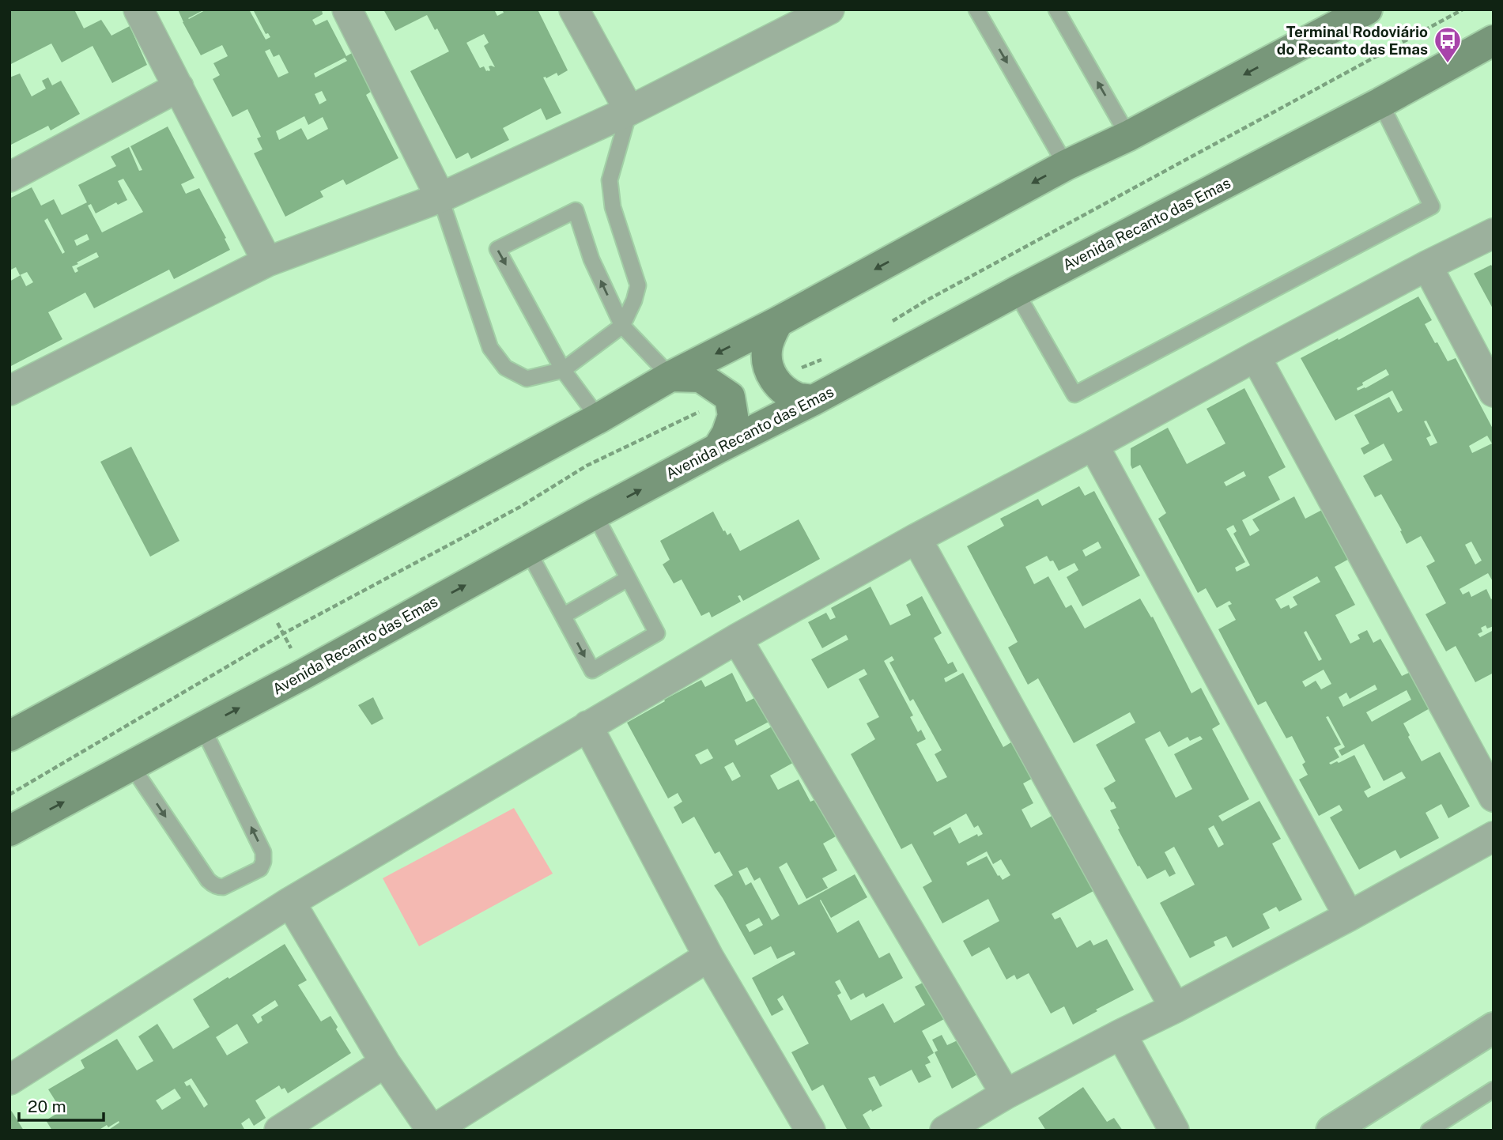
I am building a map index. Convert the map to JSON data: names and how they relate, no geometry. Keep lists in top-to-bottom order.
{
  "streets": {
    "main road": ["Avenida Recanto das Emas"]
  },
  "places": {
    "bus stop": ["Terminal Rodoviário do Recanto das Emas"]
  },
  "scale_bar": "20 m"
}
